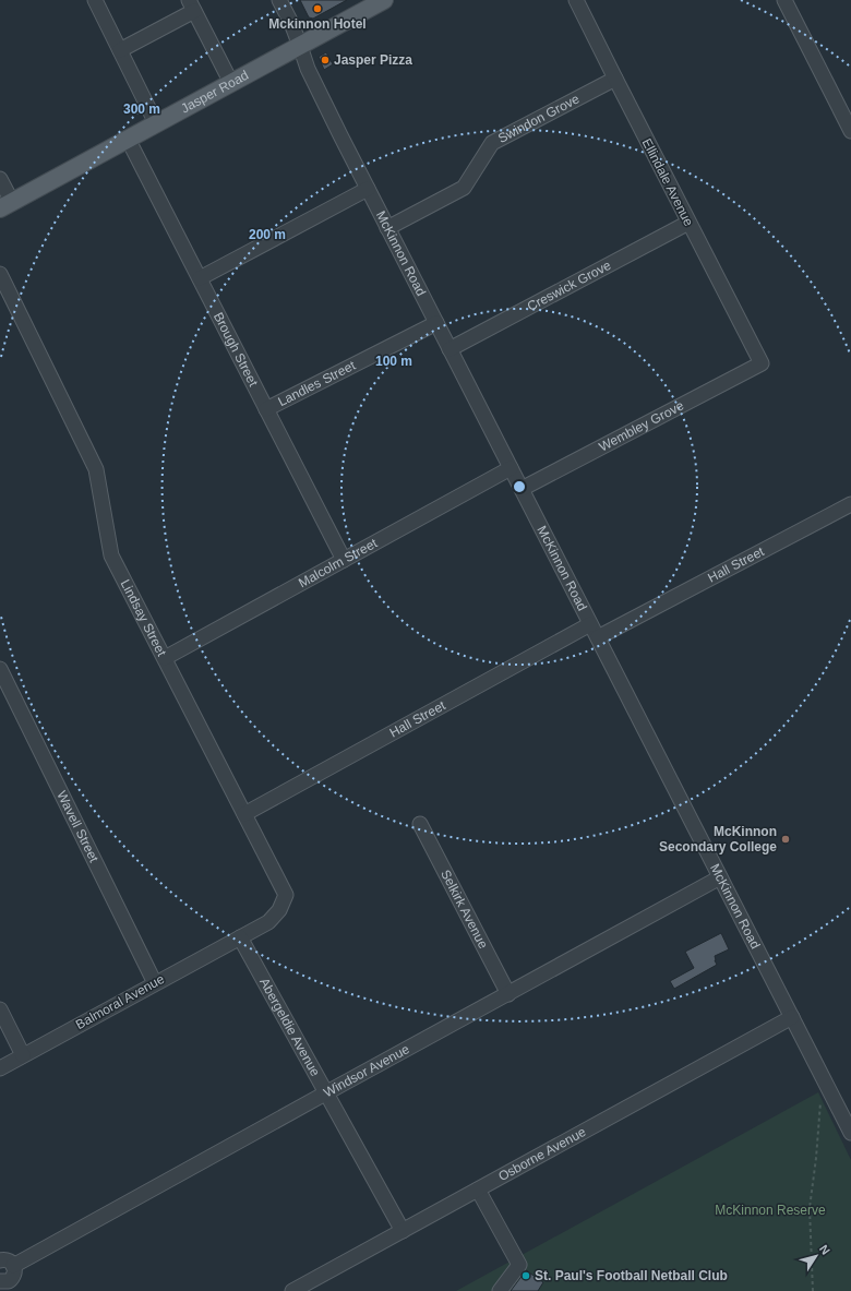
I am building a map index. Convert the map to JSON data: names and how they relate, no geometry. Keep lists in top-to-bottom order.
{
  "streets": {
    "main road": ["Jasper Road"],
    "street": [
      "Swindon Grove",
      "Ellindale Avenue",
      "McKinnon Road",
      "Creswick Grove",
      "Brough Street",
      "Landles Street",
      "Wembley Grove",
      "Malcolm Street",
      "Hall Street",
      "Lindsay Street",
      "Wavell Street",
      "Selkirk Avenue",
      "Balmoral Avenue",
      "Abergeldie Avenue",
      "Windsor Avenue",
      "Osborne Avenue"
    ]
  },
  "crossings": [
    ["Jasper Road", "McKinnon Road"],
    ["Jasper Road", "Brough Street"],
    ["Swindon Grove", "Ellindale Avenue"],
    ["Swindon Grove", "McKinnon Road"],
    ["Ellindale Avenue", "Creswick Grove"],
    ["Ellindale Avenue", "Wembley Grove"],
    ["McKinnon Road", "Creswick Grove"],
    ["McKinnon Road", "Landles Street"],
    ["McKinnon Road", "Wembley Grove"],
    ["McKinnon Road", "Malcolm Street"],
    ["McKinnon Road", "Hall Street"],
    ["McKinnon Road", "Windsor Avenue"],
    ["McKinnon Road", "Osborne Avenue"],
    ["Brough Street", "Landles Street"],
    ["Brough Street", "Malcolm Street"],
    ["Malcolm Street", "Lindsay Street"],
    ["Hall Street", "Lindsay Street"],
    ["Lindsay Street", "Balmoral Avenue"],
    ["Lindsay Street", "Abergeldie Avenue"],
    ["Wavell Street", "Balmoral Avenue"],
    ["Selkirk Avenue", "Windsor Avenue"],
    ["Balmoral Avenue", "Abergeldie Avenue"],
    ["Abergeldie Avenue", "Windsor Avenue"],
    ["Abergeldie Avenue", "Osborne Avenue"]
  ],
  "parks": ["McKinnon Reserve"],
  "places": [
    "Mckinnon Hotel",
    "Jasper Pizza",
    "McKinnon Secondary College",
    "St. Paul's Football Netball Club"
  ],
  "north": "top right",
  "rings": ["300 m", "200 m", "100 m"]
}
